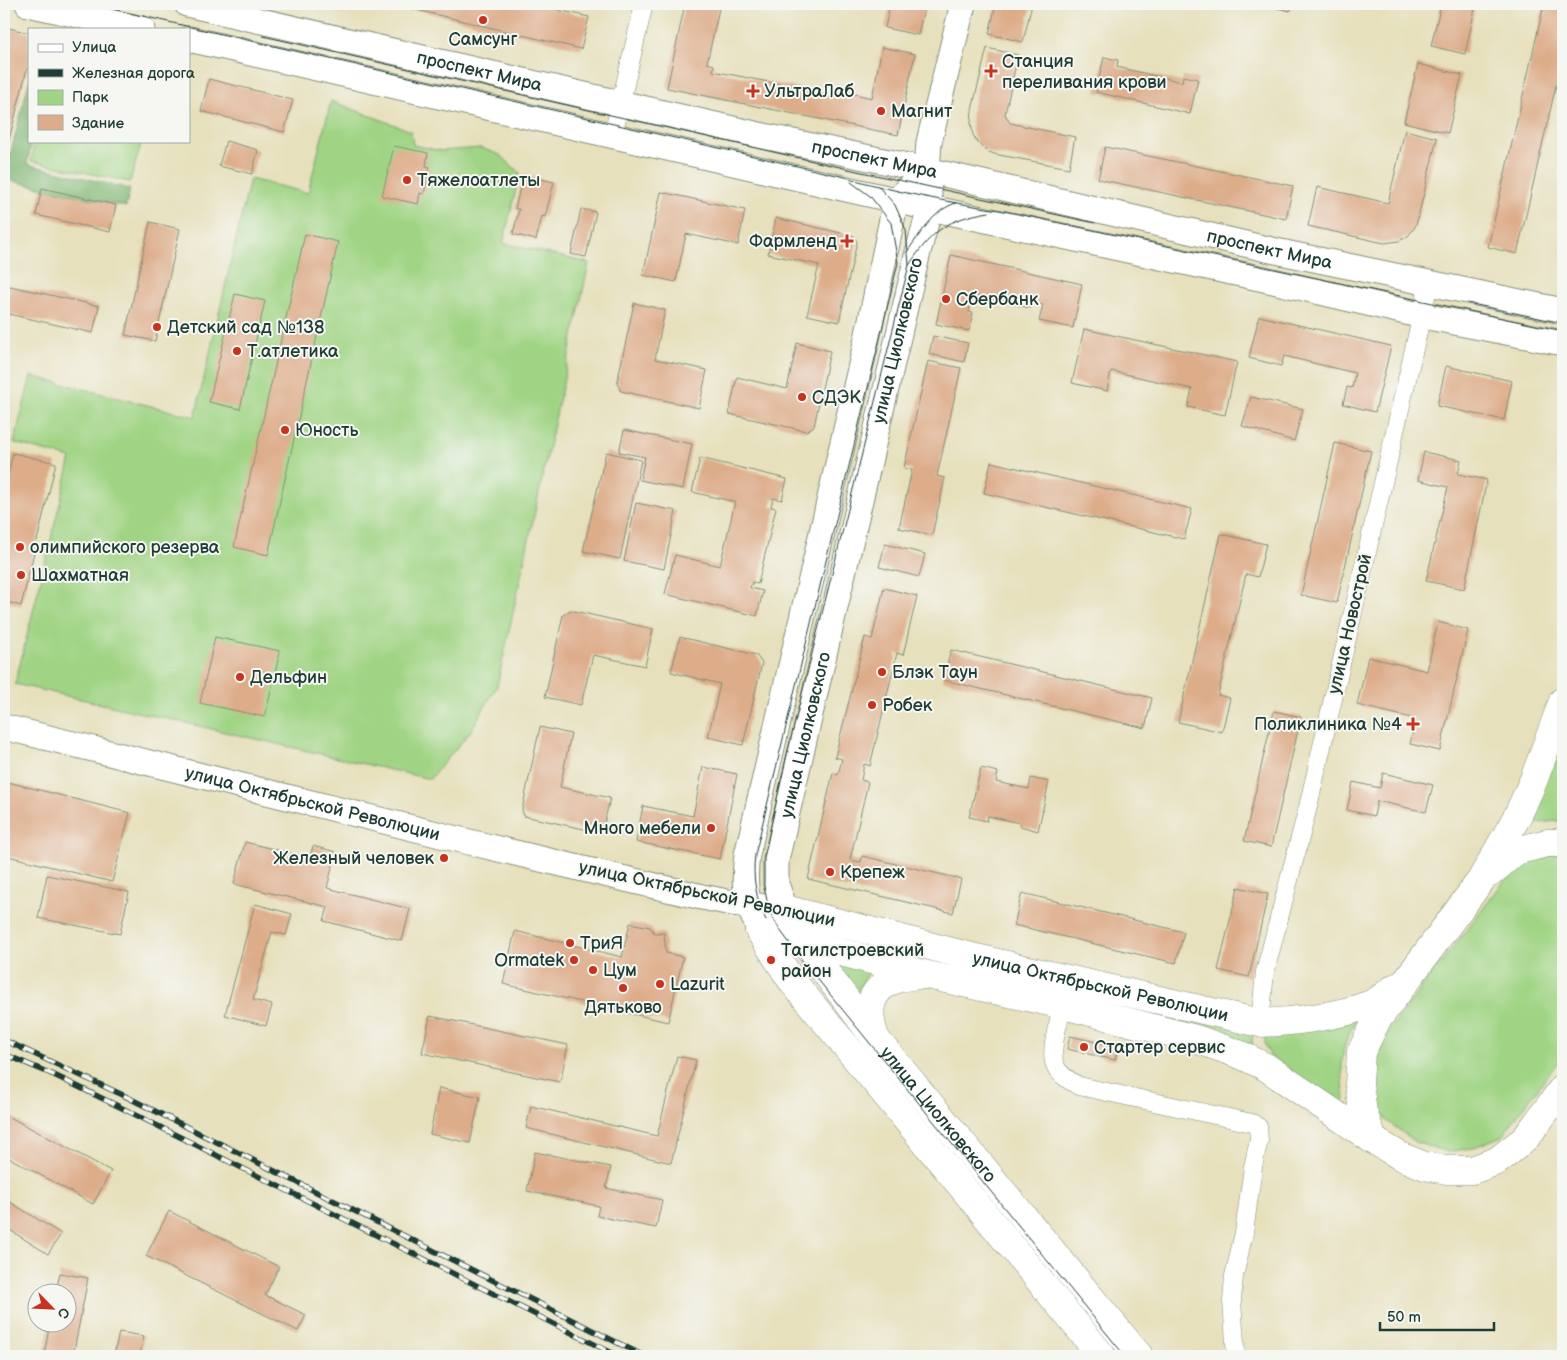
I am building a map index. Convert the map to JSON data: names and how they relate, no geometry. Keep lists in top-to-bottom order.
{
  "streets": {
    "main road": ["проспект Мира", "улица Циолковского", "улица Октябрьской Революции"],
    "street": ["улица Новострой"]
  },
  "crossings": [
    ["проспект Мира", "улица Циолковского"],
    ["проспект Мира", "улица Новострой"],
    ["улица Циолковского", "улица Октябрьской Революции"],
    ["улица Новострой", "улица Октябрьской Революции"]
  ],
  "places": {
    "other": [
      "Самсунг",
      "Магнит",
      "Тяжелоатлеты",
      "Сбербанк",
      "Детский сад №138",
      "Т.атлетика",
      "СДЭК",
      "Юность",
      "олимпийского резерва",
      "Шахматная",
      "Блэк Таун",
      "Дельфин",
      "Робек",
      "Много мебели",
      "Железный человек",
      "Крепеж",
      "ТриЯ",
      "Ormatek",
      "Тагилстроевский район",
      "Цум",
      "Lazurit",
      "Дятьково",
      "Стартер сервис"
    ],
    "health": [
      "Станция переливания крови",
      "УльтраЛаб",
      "Фармленд",
      "Поликлиника №4"
    ]
  },
  "legend": [
    "Улица",
    "Железная дорога",
    "Парк",
    "Здание"
  ],
  "scale_bar": "50 m",
  "north": "bottom right"
}
